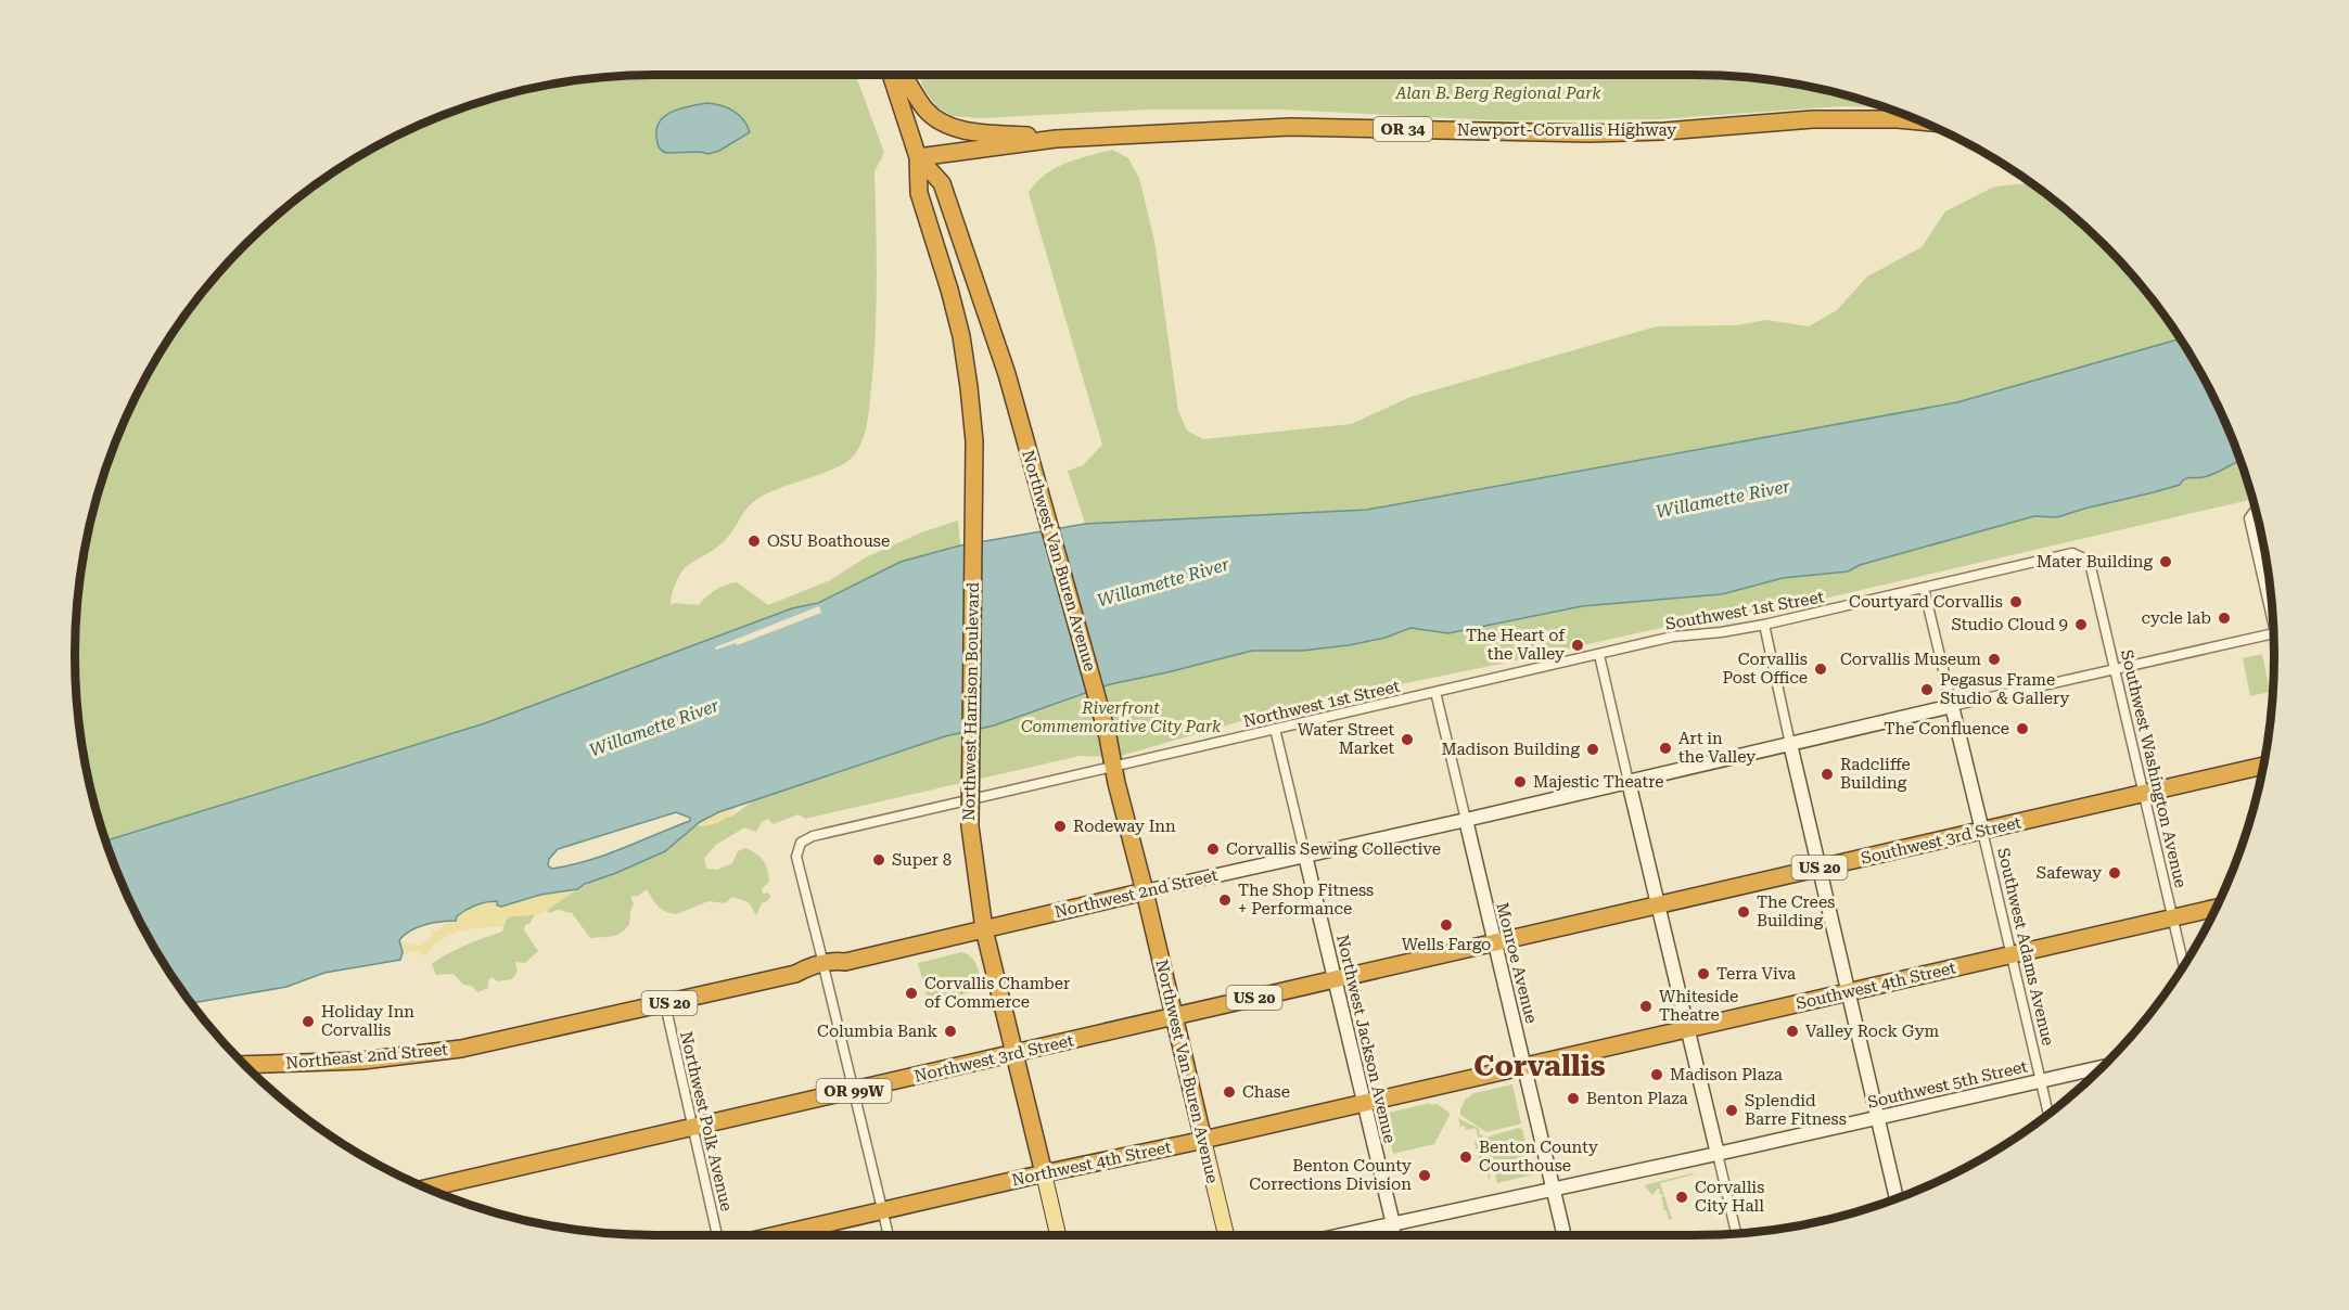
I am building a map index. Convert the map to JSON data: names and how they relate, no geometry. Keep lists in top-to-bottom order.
{
  "streets": {
    "highway": [
      "OR 34",
      "Newport-Corvallis Highway",
      "Northwest Van Buren Avenue",
      "Northwest Harrison Boulevard",
      "Southwest 3rd Street",
      "US 20",
      "Northwest 2nd Street",
      "Southwest 4th Street",
      "Northeast 2nd Street",
      "Northwest 3rd Street",
      "OR 99W",
      "Northwest 4th Street"
    ],
    "street": [
      "Southwest 1st Street",
      "Northwest 1st Street",
      "Southwest Washington Avenue",
      "Southwest Adams Avenue",
      "Monroe Avenue",
      "Northwest Jackson Avenue",
      "Southwest 5th Street",
      "Northwest Polk Avenue"
    ]
  },
  "crossings": [
    ["OR 34", "Newport-Corvallis Highway"],
    ["Newport-Corvallis Highway", "Northwest Van Buren Avenue"],
    ["Newport-Corvallis Highway", "Northwest Harrison Boulevard"],
    ["Northwest Van Buren Avenue", "Northwest Harrison Boulevard"],
    ["Northwest Van Buren Avenue", "Northwest 1st Street"],
    ["Northwest Van Buren Avenue", "Northwest 2nd Street"],
    ["Northwest Van Buren Avenue", "Northwest 3rd Street"],
    ["Northwest Van Buren Avenue", "Northwest 4th Street"],
    ["Southwest 1st Street", "Northwest 1st Street"],
    ["Southwest 1st Street", "Southwest Washington Avenue"],
    ["Southwest 1st Street", "Southwest Adams Avenue"],
    ["Southwest 1st Street", "Monroe Avenue"],
    ["Northwest Harrison Boulevard", "Northwest 2nd Street"],
    ["Northwest Harrison Boulevard", "Northwest 3rd Street"],
    ["Northwest Harrison Boulevard", "Northwest 4th Street"],
    ["Northwest 1st Street", "Northwest 2nd Street"],
    ["Northwest 1st Street", "Monroe Avenue"],
    ["Northwest 1st Street", "Northwest Jackson Avenue"],
    ["Southwest Washington Avenue", "Southwest 3rd Street"],
    ["Southwest Washington Avenue", "Southwest 4th Street"],
    ["Southwest 3rd Street", "Southwest Adams Avenue"],
    ["Southwest 3rd Street", "Monroe Avenue"],
    ["Southwest 3rd Street", "Northwest 3rd Street"],
    ["Northwest 2nd Street", "Southwest Adams Avenue"],
    ["Northwest 2nd Street", "Monroe Avenue"],
    ["Northwest 2nd Street", "Northwest Jackson Avenue"],
    ["Northwest 2nd Street", "Northeast 2nd Street"],
    ["Northwest 2nd Street", "Northwest Polk Avenue"],
    ["Southwest Adams Avenue", "Southwest 4th Street"],
    ["Southwest Adams Avenue", "Southwest 5th Street"],
    ["Monroe Avenue", "Southwest 4th Street"],
    ["Monroe Avenue", "Northwest 3rd Street"],
    ["Monroe Avenue", "Southwest 5th Street"],
    ["Monroe Avenue", "Northwest 4th Street"],
    ["Southwest 4th Street", "Northwest 4th Street"],
    ["Northwest Jackson Avenue", "Northwest 3rd Street"],
    ["Northwest Jackson Avenue", "Southwest 5th Street"],
    ["Northwest Jackson Avenue", "Northwest 4th Street"],
    ["Northwest 3rd Street", "Northwest Polk Avenue"]
  ],
  "districts": ["Corvallis"],
  "water": ["Willamette River"],
  "parks": ["Alan B. Berg Regional Park", "Riverfront Commemorative City Park"],
  "places": [
    "OSU Boathouse",
    "Mater Building",
    "Courtyard Corvallis",
    "cycle lab",
    "Studio Cloud 9",
    "The Heart of the Valley",
    "Corvallis Museum",
    "Corvallis Post Office",
    "Pegasus Frame Studio & Gallery",
    "The Confluence",
    "Water Street Market",
    "Art in the Valley",
    "Madison Building",
    "Radcliffe Building",
    "Majestic Theatre",
    "Rodeway Inn",
    "Corvallis Sewing Collective",
    "Super 8",
    "Safeway",
    "The Shop Fitness + Performance",
    "The Crees Building",
    "Wells Fargo",
    "Terra Viva",
    "Corvallis Chamber of Commerce",
    "Whiteside Theatre",
    "Holiday Inn Corvallis",
    "Columbia Bank",
    "Valley Rock Gym",
    "Madison Plaza",
    "Chase",
    "Benton Plaza",
    "Splendid Barre Fitness",
    "Benton County Courthouse",
    "Benton County Corrections Division",
    "Corvallis City Hall"
  ]
}
